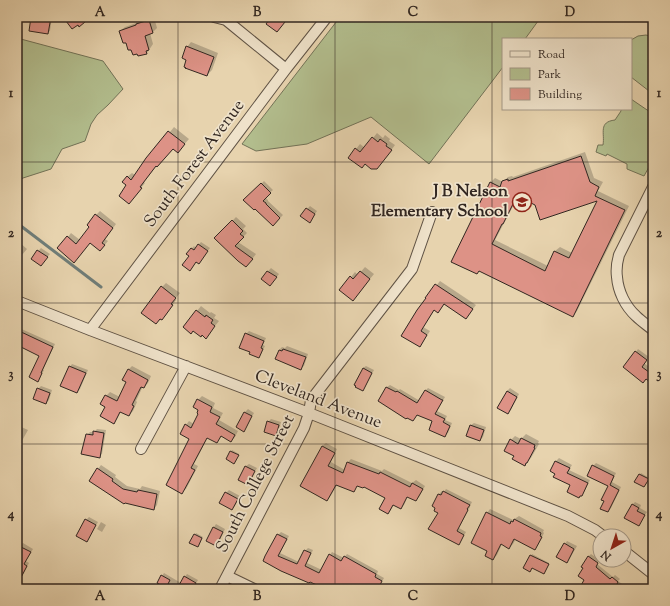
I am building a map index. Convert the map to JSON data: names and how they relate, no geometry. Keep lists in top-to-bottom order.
{
  "streets": {
    "street": ["South Forest Avenue", "Cleveland Avenue", "South College Street"]
  },
  "crossings": [
    ["South Forest Avenue", "Cleveland Avenue"],
    ["Cleveland Avenue", "South College Street"]
  ],
  "places": {
    "school or university": ["J B Nelson Elementary School"]
  },
  "legend": ["Road", "Park", "Building"],
  "north": "bottom left",
  "grid": {
    "columns": [
      "A",
      "B",
      "C",
      "D"
    ],
    "rows": [
      "1",
      "2",
      "3",
      "4"
    ]
  }
}
